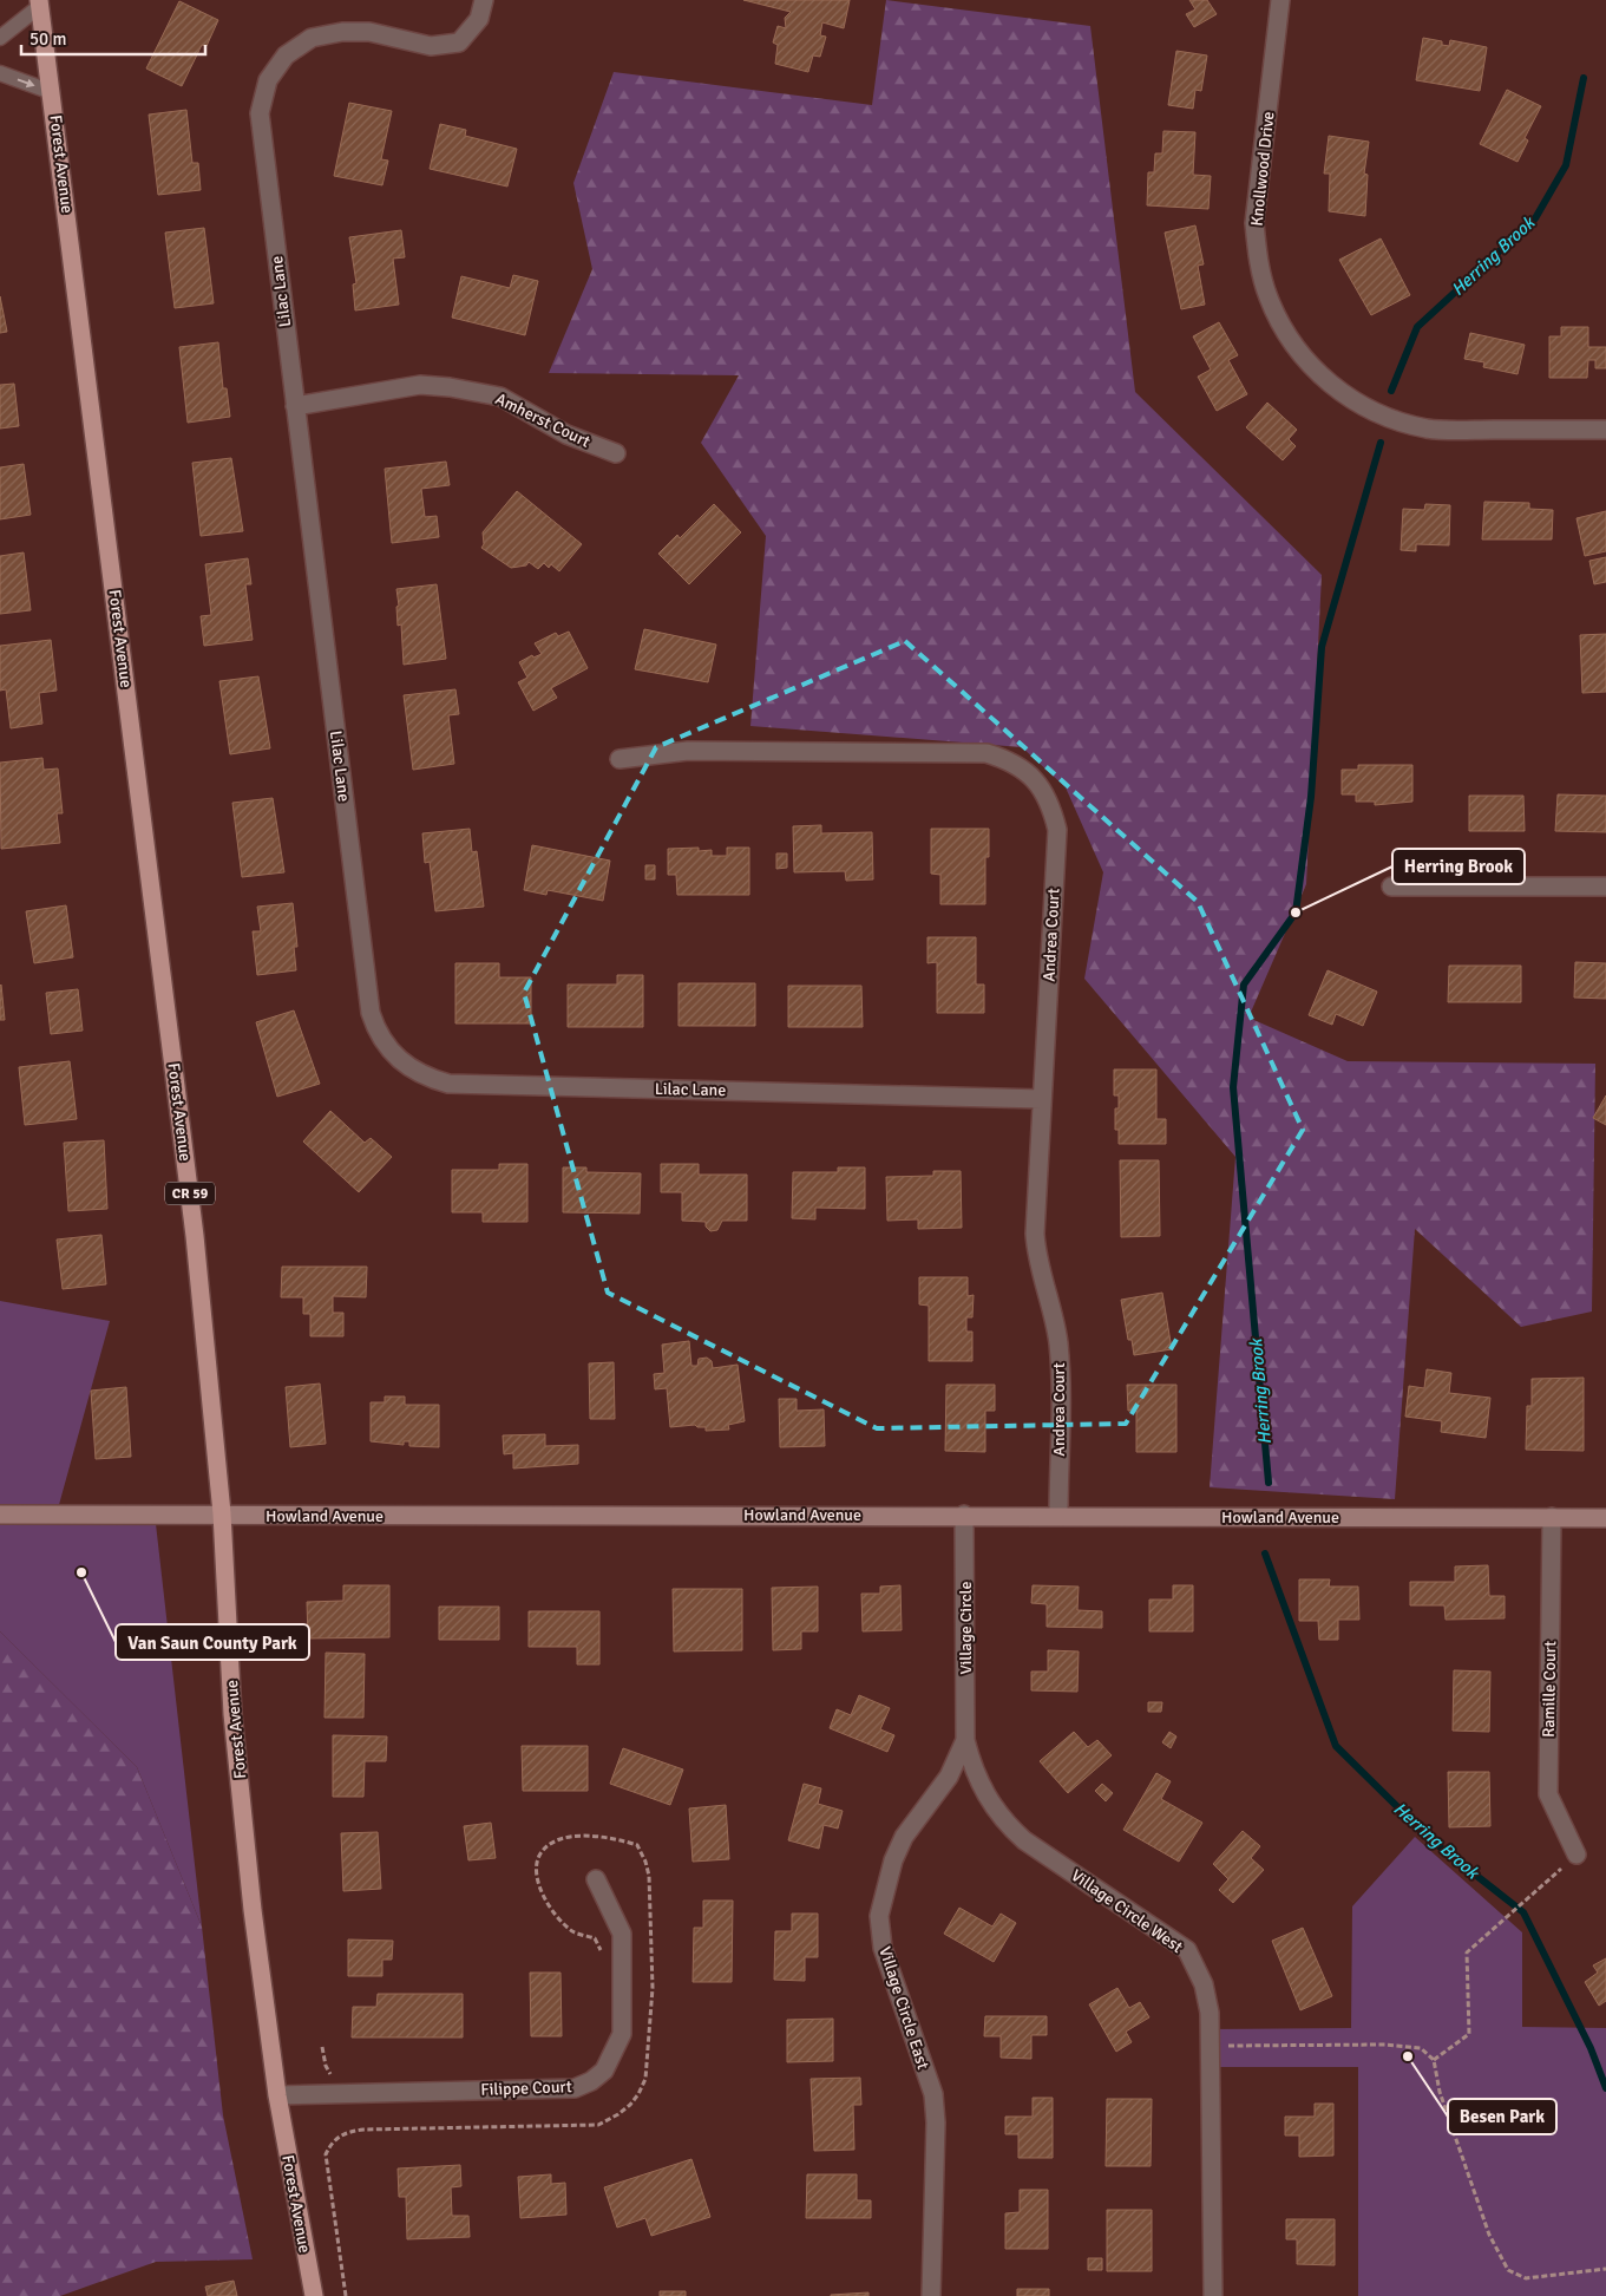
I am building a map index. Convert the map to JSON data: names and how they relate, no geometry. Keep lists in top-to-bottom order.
{
  "streets": {
    "main road": ["Forest Avenue", "CR 59"],
    "street": [
      "Knollwood Drive",
      "Lilac Lane",
      "Amherst Court",
      "Andrea Court",
      "Howland Avenue",
      "Village Circle",
      "Ramille Court",
      "Village Circle West",
      "Village Circle East",
      "Filippe Court"
    ]
  },
  "crossings": [
    ["Forest Avenue", "Howland Avenue"],
    ["Forest Avenue", "Filippe Court"],
    ["Lilac Lane", "Amherst Court"],
    ["Lilac Lane", "Andrea Court"],
    ["Andrea Court", "Howland Avenue"],
    ["Howland Avenue", "Village Circle"],
    ["Howland Avenue", "Ramille Court"],
    ["Village Circle", "Village Circle West"],
    ["Village Circle", "Village Circle East"],
    ["Village Circle West", "Village Circle East"]
  ],
  "water": ["Herring Brook"],
  "places": ["Herring Brook", "Van Saun County Park", "Besen Park"],
  "scale_bar": "50 m"
}
